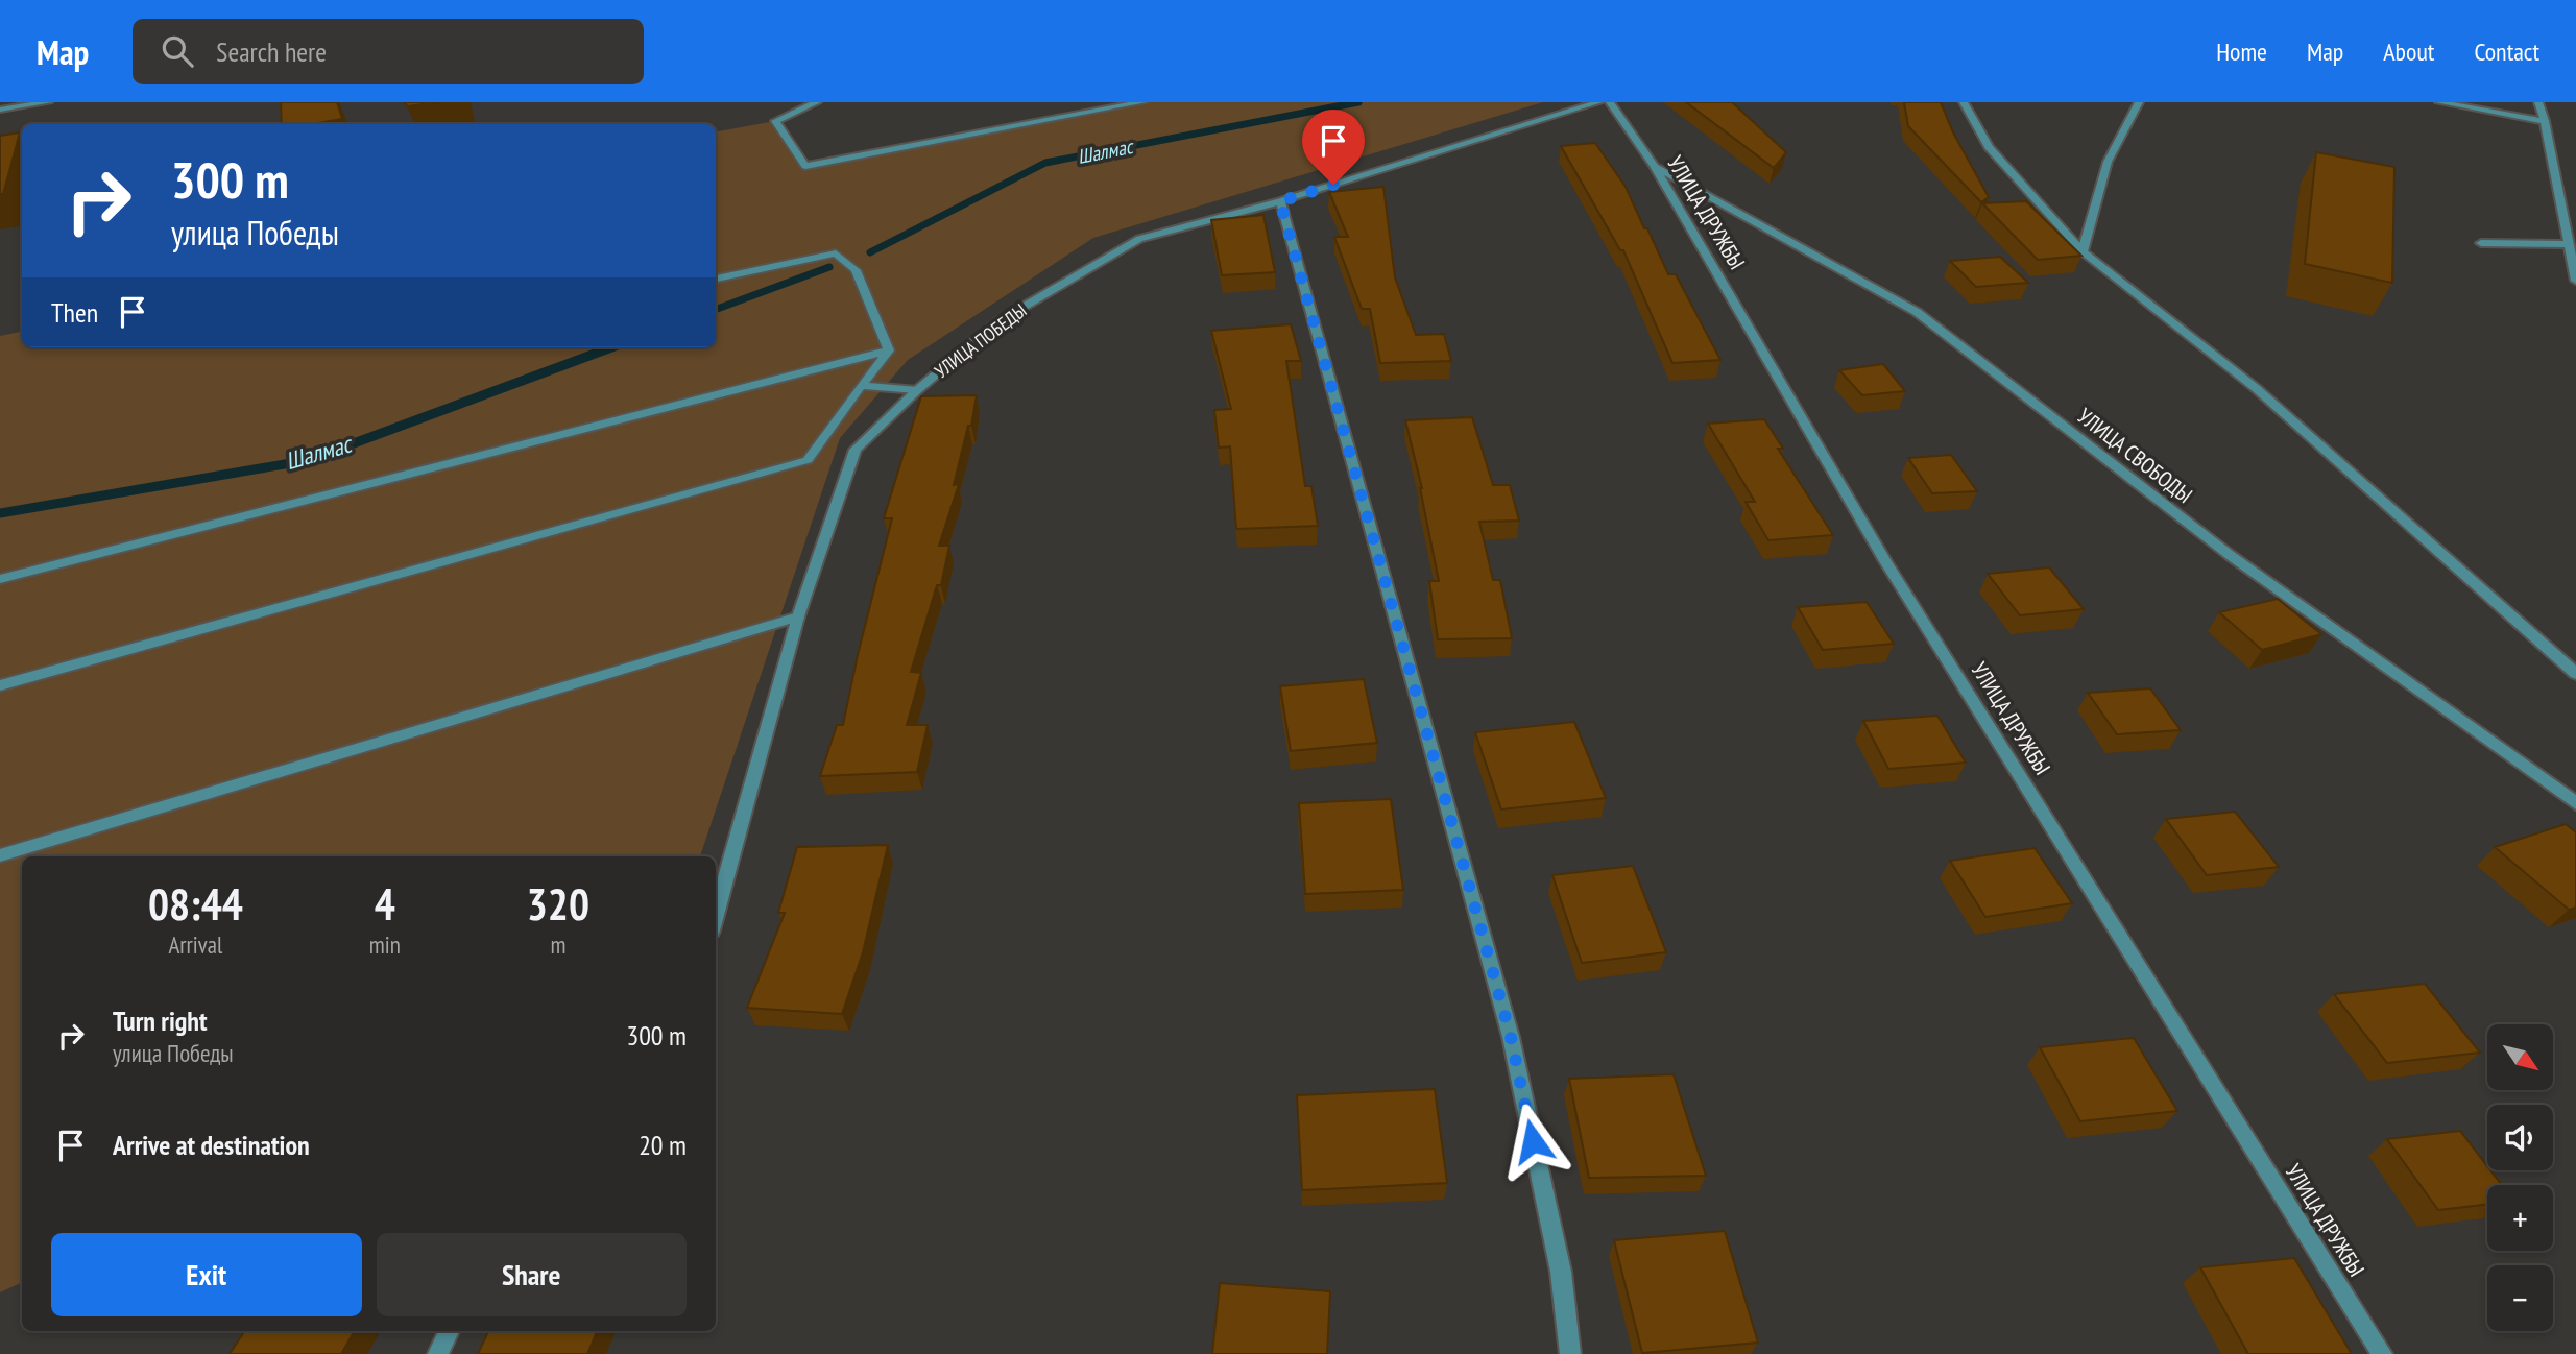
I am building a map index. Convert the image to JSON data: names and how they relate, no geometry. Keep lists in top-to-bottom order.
{
  "streets": {
    "street": ["УЛИЦА ДРУЖБЫ", "УЛИЦА ПОБЕДЫ", "УЛИЦА СВОБОДЫ"]
  },
  "crossings": [
    ["УЛИЦА ДРУЖБЫ", "УЛИЦА СВОБОДЫ"]
  ],
  "water": ["Шалмас"],
  "north": "bottom right",
  "page": {
    "header": "Map",
    "search": "Search here",
    "nav": [
      "Home",
      "Map",
      "About",
      "Contact"
    ],
    "turn": ["300 m", "улица Победы"],
    "then": "Then",
    "eta": [
      "08:44",
      "Arrival",
      "4",
      "min",
      "320",
      "m"
    ],
    "list": [
      {
        "name": "Turn right",
        "note": "улица Победы",
        "value": "300 m"
      },
      {
        "name": "Arrive at destination",
        "value": "20 m"
      }
    ],
    "map_buttons": ["+", "−"],
    "buttons": ["Exit", "Share"]
  }
}
